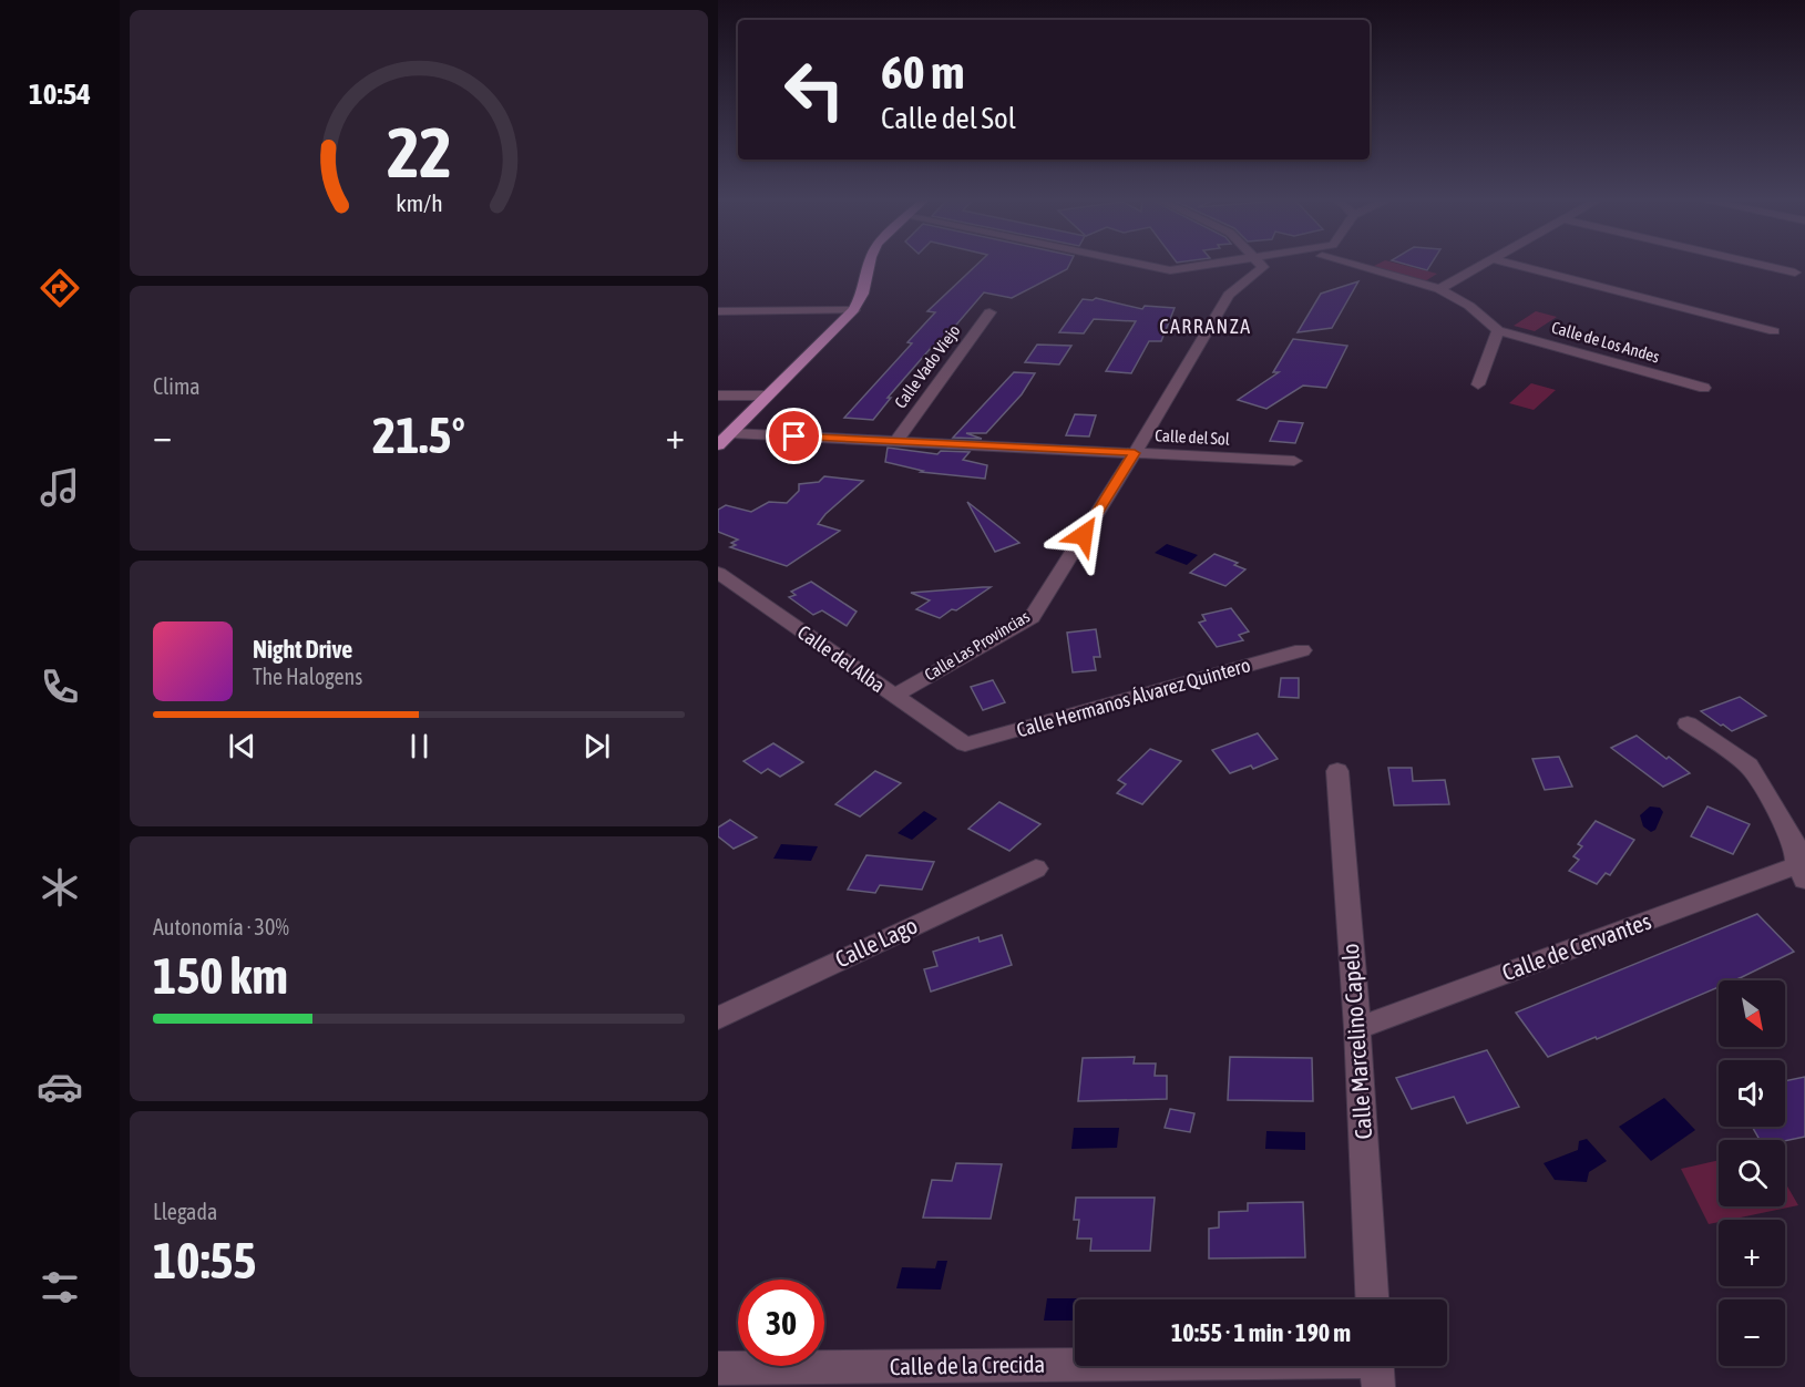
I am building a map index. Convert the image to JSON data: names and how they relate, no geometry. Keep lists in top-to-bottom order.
{
  "streets": {
    "street": [
      "Calle de Los Andes",
      "Calle Vado Viejo",
      "Calle del Sol",
      "Calle Las Provincias",
      "Calle del Alba",
      "Calle Hermanos Álvarez Quintero",
      "Calle Lago",
      "Calle de Cervantes",
      "Calle Marcelino Capelo",
      "Calle de la Crecida"
    ]
  },
  "crossings": [
    ["Calle Vado Viejo", "Calle del Sol"],
    ["Calle del Sol", "Calle Las Provincias"],
    ["Calle Las Provincias", "Calle del Alba"],
    ["Calle del Alba", "Calle Hermanos Álvarez Quintero"],
    ["Calle de Cervantes", "Calle Marcelino Capelo"]
  ],
  "districts": ["CARRANZA"],
  "north": "bottom right",
  "page": {
    "tabs": "10:54",
    "turn": ["60 m", "Calle del Sol"],
    "tile": [
      "Clima",
      ["Autonomía · 30%", "150 km"],
      ["Llegada", "10:55"]
    ],
    "heat": ["−", "21.5°", "+"],
    "song": ["Night Drive", "The Halogens"],
    "map_buttons": ["+", "−"],
    "limit": "30",
    "trip": "10:55 · 1 min · 190 m",
    "gauge": ["22", "km/h"]
  }
}
